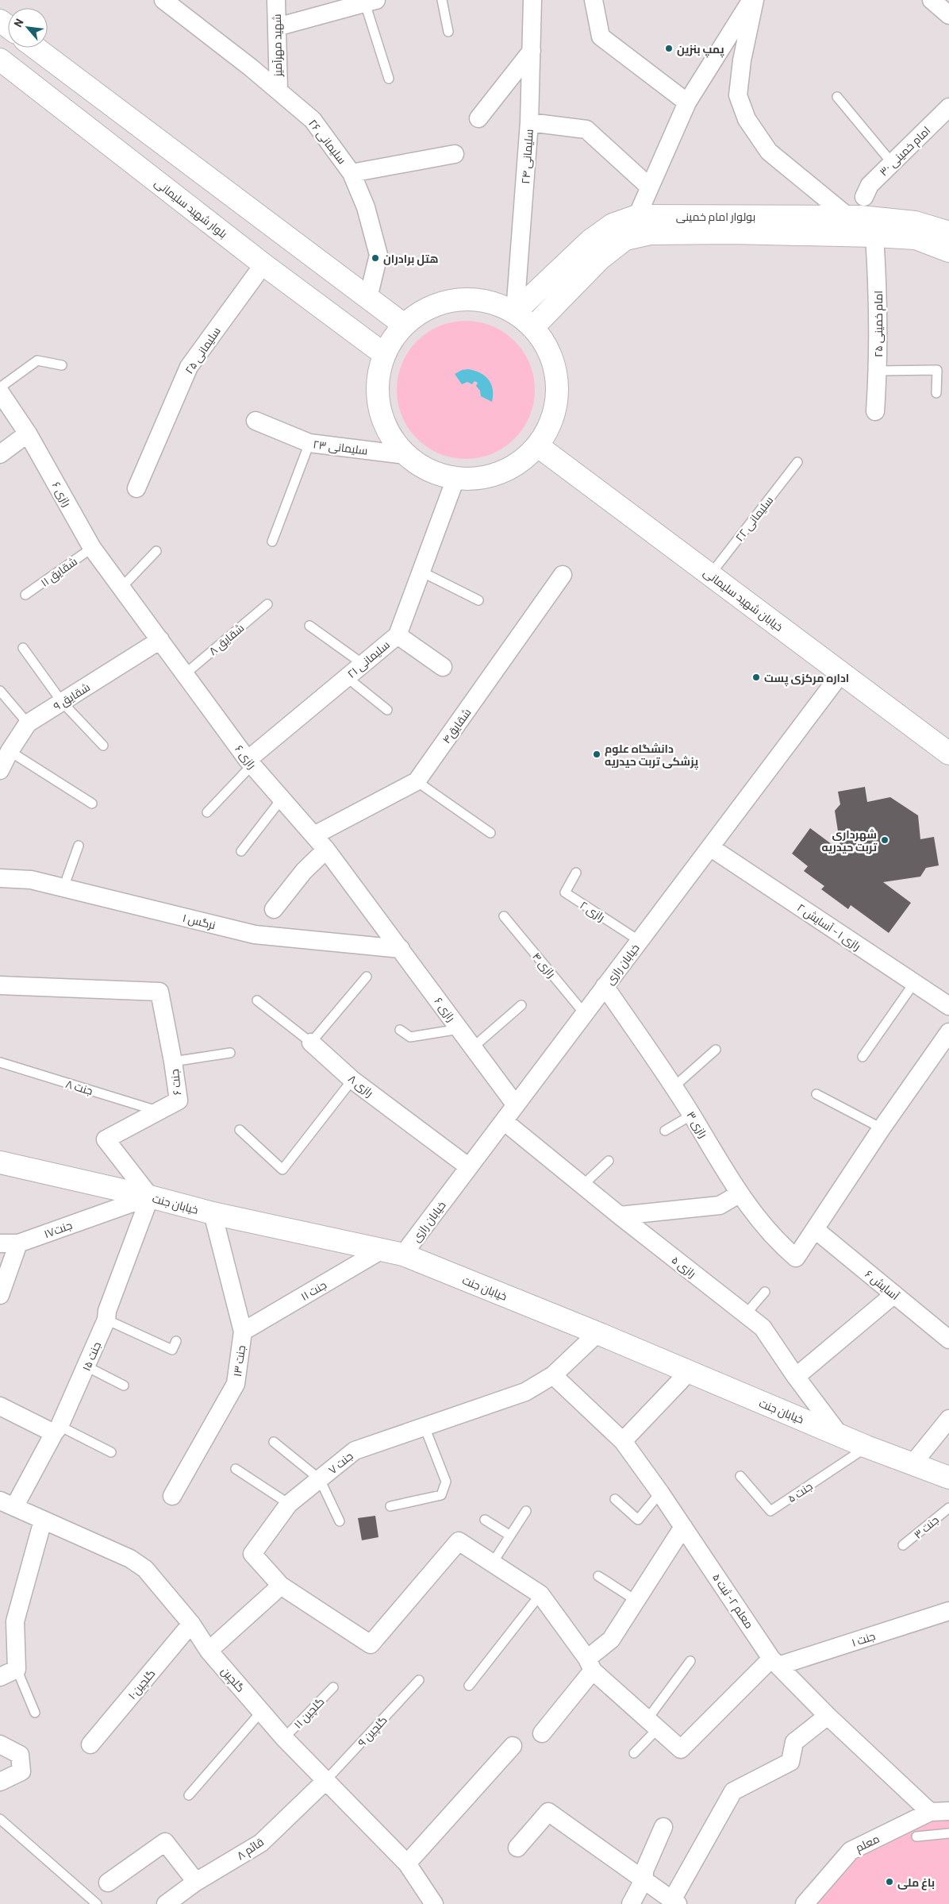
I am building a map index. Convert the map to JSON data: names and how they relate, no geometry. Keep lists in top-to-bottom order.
{
  "streets": {
    "main road": [
      "بلوار شهید سلیمانی",
      "بولوار امام خمینی",
      "خیابان شهید سلیمانی",
      "خیابان جنت"
    ],
    "street": [
      "شهید مهرآمیز",
      "سلیمانی ۲۶",
      "امام خمینی ۳۰",
      "سلیمانی ۲۴",
      "امام خمینی ۲۵",
      "سلیمانی ۲۵",
      "سلیمانی ۲۳",
      "رازی ۶",
      "سلیمانی ۲۱",
      "شقایق ۹",
      "شقایق۴",
      "نرگس ۱",
      "رازی ۱ - آسایش ۲",
      "خیابان رازی",
      "جنت ۶",
      "رازی ۸",
      "رازی ۳",
      "جنت۱۷",
      "رازی ۵",
      "آسایش ۶",
      "جنت ۱۱",
      "جنت ۱۵",
      "جنت ۱۳",
      "جنت ۷",
      "معلم ۲- ثبت ۵",
      "جنت ۱",
      "گلچین",
      "گلچین۱۰",
      "معلم",
      "قائم ۸"
    ],
    "lane": [
      "سلیمانی ۲۲",
      "شقایق ۱۱",
      "شقایق ۸",
      "رازی ۲",
      "رازی ۴",
      "جنت ۸",
      "جنت ۵",
      "جنت ۳",
      "گلچین ۱۱",
      "گلچین ۹"
    ]
  },
  "crossings": [
    ["شهید مهرآمیز", "سلیمانی ۲۶"],
    ["سلیمانی ۲۴", "بولوار امام خمینی"],
    ["بلوار شهید سلیمانی", "سلیمانی ۲۵"],
    ["بولوار امام خمینی", "امام خمینی ۲۵"],
    ["رازی ۶", "شقایق ۱۱"],
    ["رازی ۶", "شقایق ۸"],
    ["رازی ۶", "سلیمانی ۲۱"],
    ["رازی ۶", "شقایق ۹"],
    ["رازی ۶", "شقایق۴"],
    ["رازی ۶", "نرگس ۱"],
    ["رازی ۶", "خیابان رازی"],
    ["سلیمانی ۲۲", "خیابان شهید سلیمانی"],
    ["خیابان شهید سلیمانی", "خیابان رازی"],
    ["رازی ۲", "خیابان رازی"],
    ["رازی ۱ - آسایش ۲", "خیابان رازی"],
    ["خیابان رازی", "رازی ۴"],
    ["خیابان رازی", "رازی ۸"],
    ["خیابان رازی", "رازی ۳"],
    ["خیابان رازی", "خیابان جنت"],
    ["خیابان رازی", "رازی ۵"],
    ["خیابان رازی", "جنت ۱۱"],
    ["جنت ۶", "جنت ۸"],
    ["جنت ۶", "خیابان جنت"],
    ["جنت ۶", "جنت۱۷"],
    ["جنت ۶", "جنت ۱۵"],
    ["رازی ۳", "آسایش ۶"],
    ["خیابان جنت", "جنت۱۷"],
    ["خیابان جنت", "رازی ۵"],
    ["خیابان جنت", "جنت ۱۱"],
    ["خیابان جنت", "جنت ۱۵"],
    ["خیابان جنت", "جنت ۱۳"],
    ["خیابان جنت", "جنت ۷"],
    ["خیابان جنت", "جنت ۵"],
    ["جنت۱۷", "جنت ۱۵"],
    ["جنت ۱۱", "جنت ۱۳"],
    ["جنت ۱۵", "گلچین"],
    ["جنت ۷", "معلم ۲- ثبت ۵"],
    ["معلم ۲- ثبت ۵", "جنت ۱"],
    ["معلم ۲- ثبت ۵", "معلم"],
    ["گلچین", "گلچین۱۰"],
    ["گلچین", "گلچین ۱۱"],
    ["گلچین", "گلچین ۹"],
    ["گلچین", "قائم ۸"],
    ["گلچین ۹", "قائم ۸"]
  ],
  "places": [
    "پمپ بنزین",
    "هتل برادران",
    "اداره مرکزی پست",
    "دانشگاه علوم پزشکی تربت حیدریه",
    "شهرداری تربت حیدریه",
    "باغ ملی"
  ],
  "north": "top left"
}
